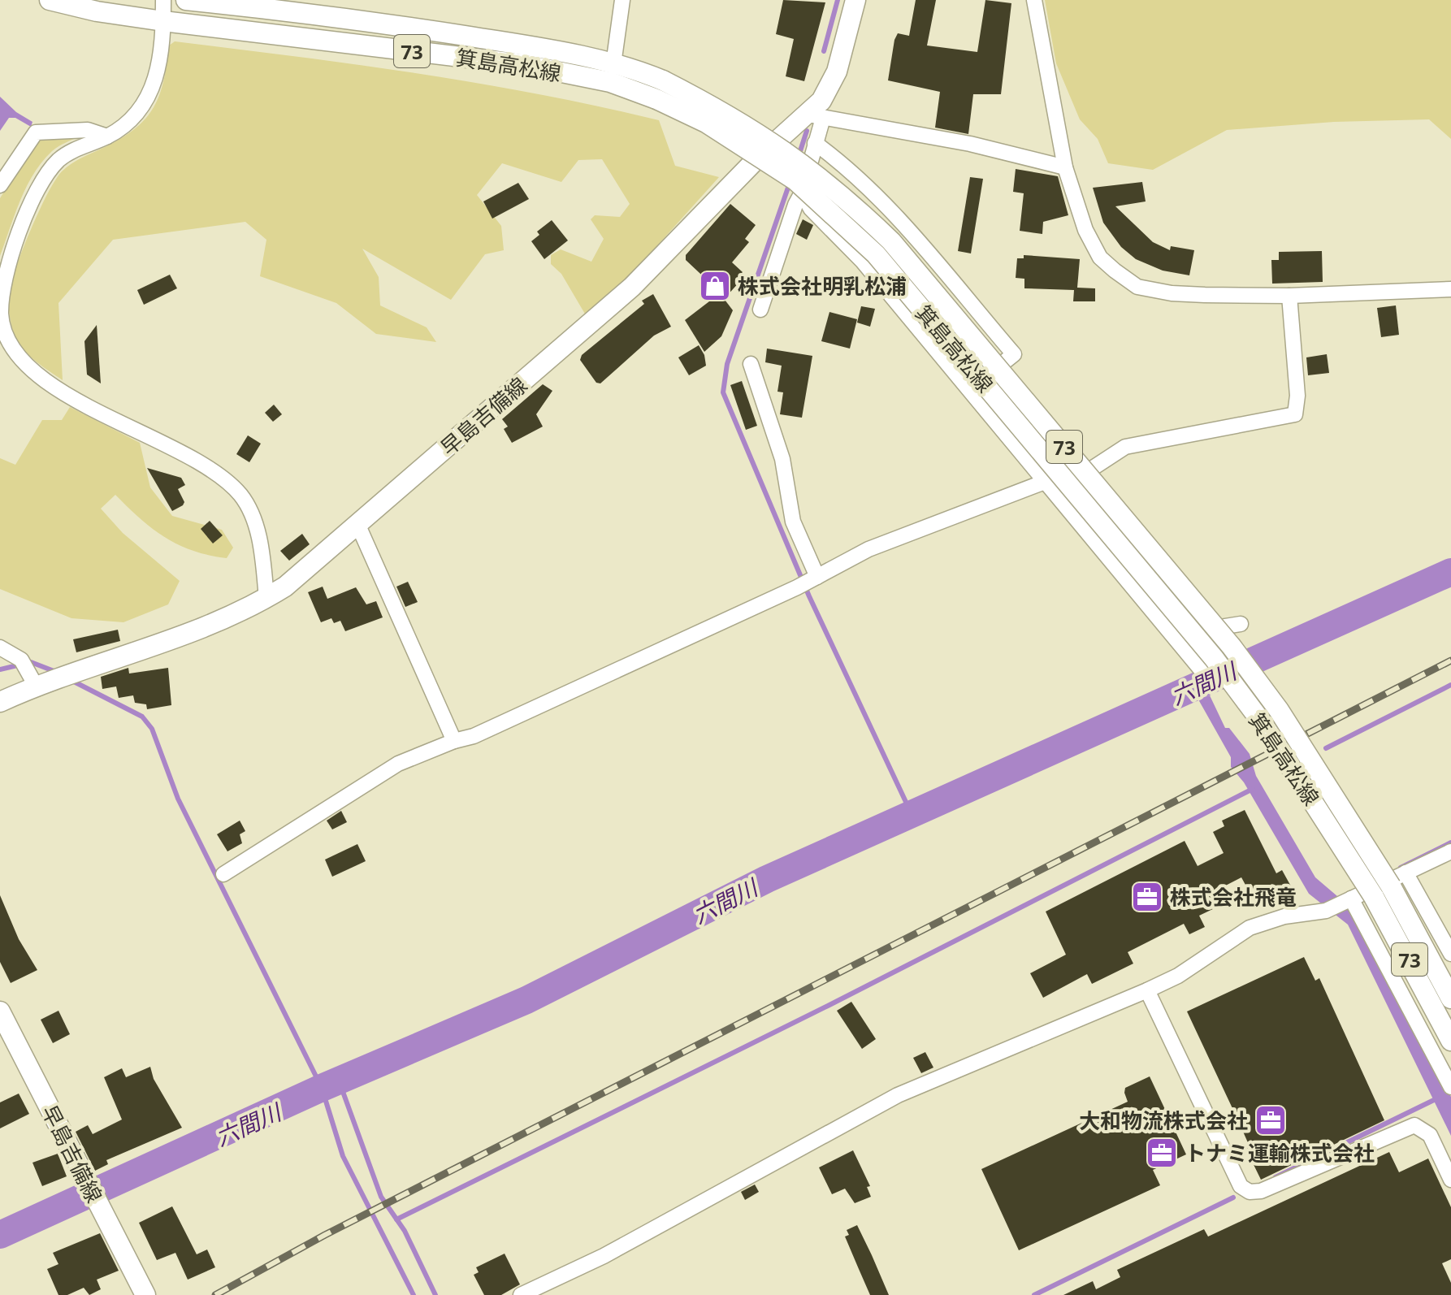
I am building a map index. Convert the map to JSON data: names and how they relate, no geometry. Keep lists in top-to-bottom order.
{
  "streets": {
    "main road": ["73", "箕島高松線", "早島吉備線"]
  },
  "water": ["六間川"],
  "places": {
    "shop": ["株式会社明乳松浦"],
    "office": ["株式会社飛竜", "大和物流株式会社", "トナミ運輸株式会社"]
  }
}
